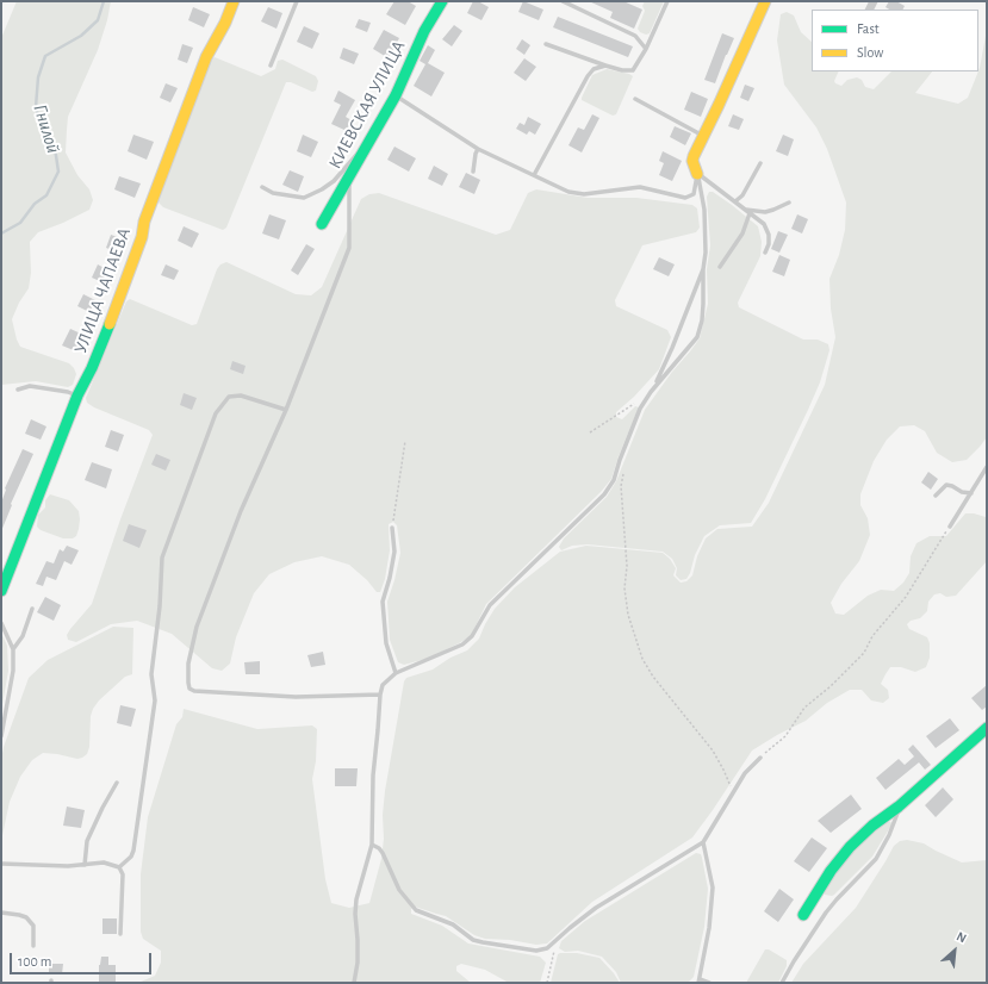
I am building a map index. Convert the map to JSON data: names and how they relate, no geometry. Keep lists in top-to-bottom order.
{
  "streets": {
    "street": ["КИЕВСКАЯ УЛИЦА", "УЛИЦА ЧАПАЕВА"]
  },
  "water": ["Гнилой"],
  "legend": ["Fast", "Slow"],
  "scale_bar": "100 m",
  "north": "top right"
}
